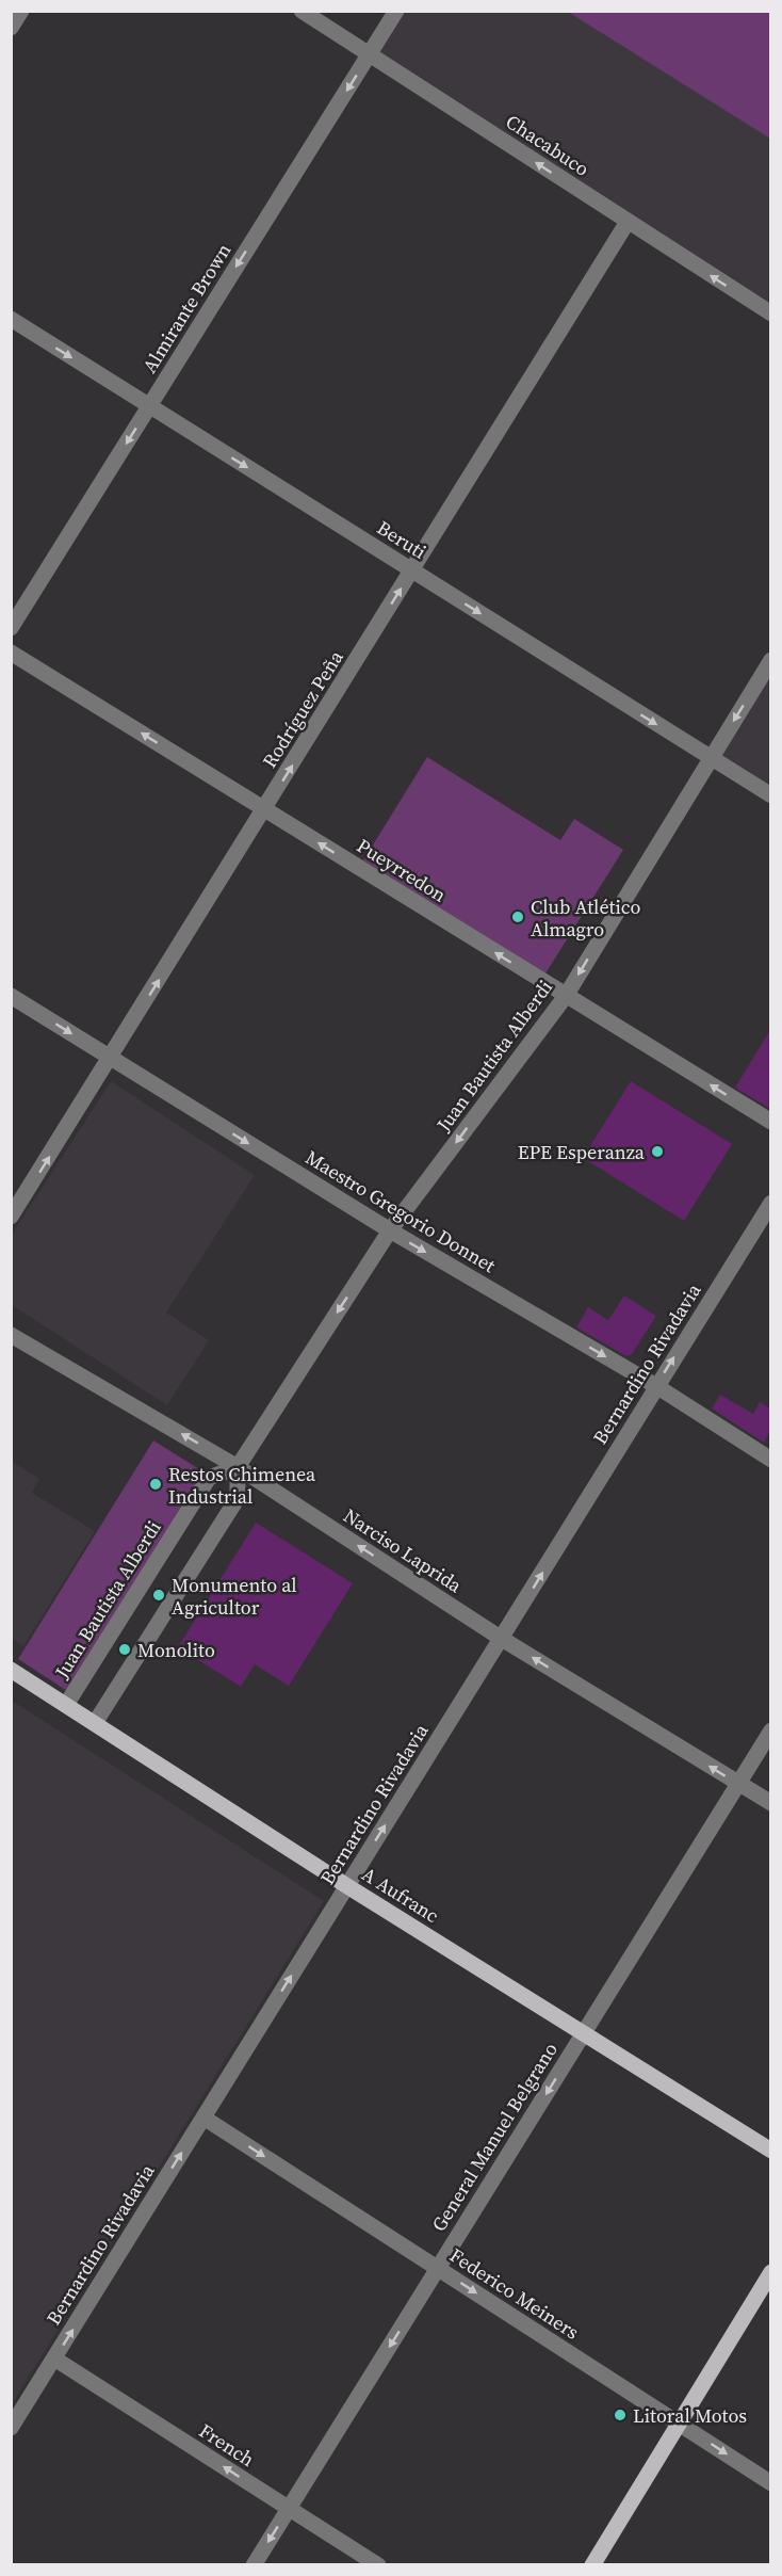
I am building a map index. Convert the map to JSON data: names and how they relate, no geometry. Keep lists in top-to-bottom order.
{
  "streets": {
    "main road": ["A Aufranc"],
    "street": [
      "Chacabuco",
      "Almirante Brown",
      "Beruti",
      "Rodríguez Peña",
      "Pueyrredon",
      "Juan Bautista Alberdi",
      "Maestro Gregorio Donnet",
      "Bernardino Rivadavia",
      "Narciso Laprida",
      "General Manuel Belgrano",
      "Federico Meiners",
      "French"
    ]
  },
  "crossings": [
    ["Chacabuco", "Almirante Brown"],
    ["Chacabuco", "Rodríguez Peña"],
    ["Almirante Brown", "Beruti"],
    ["Beruti", "Rodríguez Peña"],
    ["Beruti", "Juan Bautista Alberdi"],
    ["Rodríguez Peña", "Pueyrredon"],
    ["Rodríguez Peña", "Maestro Gregorio Donnet"],
    ["Pueyrredon", "Juan Bautista Alberdi"],
    ["Juan Bautista Alberdi", "Maestro Gregorio Donnet"],
    ["Juan Bautista Alberdi", "Narciso Laprida"],
    ["Juan Bautista Alberdi", "A Aufranc"],
    ["Maestro Gregorio Donnet", "Bernardino Rivadavia"],
    ["Bernardino Rivadavia", "Narciso Laprida"],
    ["Bernardino Rivadavia", "A Aufranc"],
    ["Bernardino Rivadavia", "Federico Meiners"],
    ["Bernardino Rivadavia", "French"],
    ["Narciso Laprida", "General Manuel Belgrano"],
    ["A Aufranc", "General Manuel Belgrano"],
    ["General Manuel Belgrano", "Federico Meiners"],
    ["General Manuel Belgrano", "French"]
  ],
  "one_way": [
    "Chacabuco",
    "Almirante Brown",
    "Beruti",
    "Rodríguez Peña",
    "Pueyrredon",
    "Juan Bautista Alberdi",
    "Maestro Gregorio Donnet",
    "Bernardino Rivadavia",
    "Narciso Laprida",
    "General Manuel Belgrano",
    "Federico Meiners",
    "French"
  ],
  "places": [
    "Club Atlético Almagro",
    "EPE Esperanza",
    "Restos Chimenea Industrial",
    "Monumento al Agricultor",
    "Monolito",
    "Litoral Motos"
  ]
}
